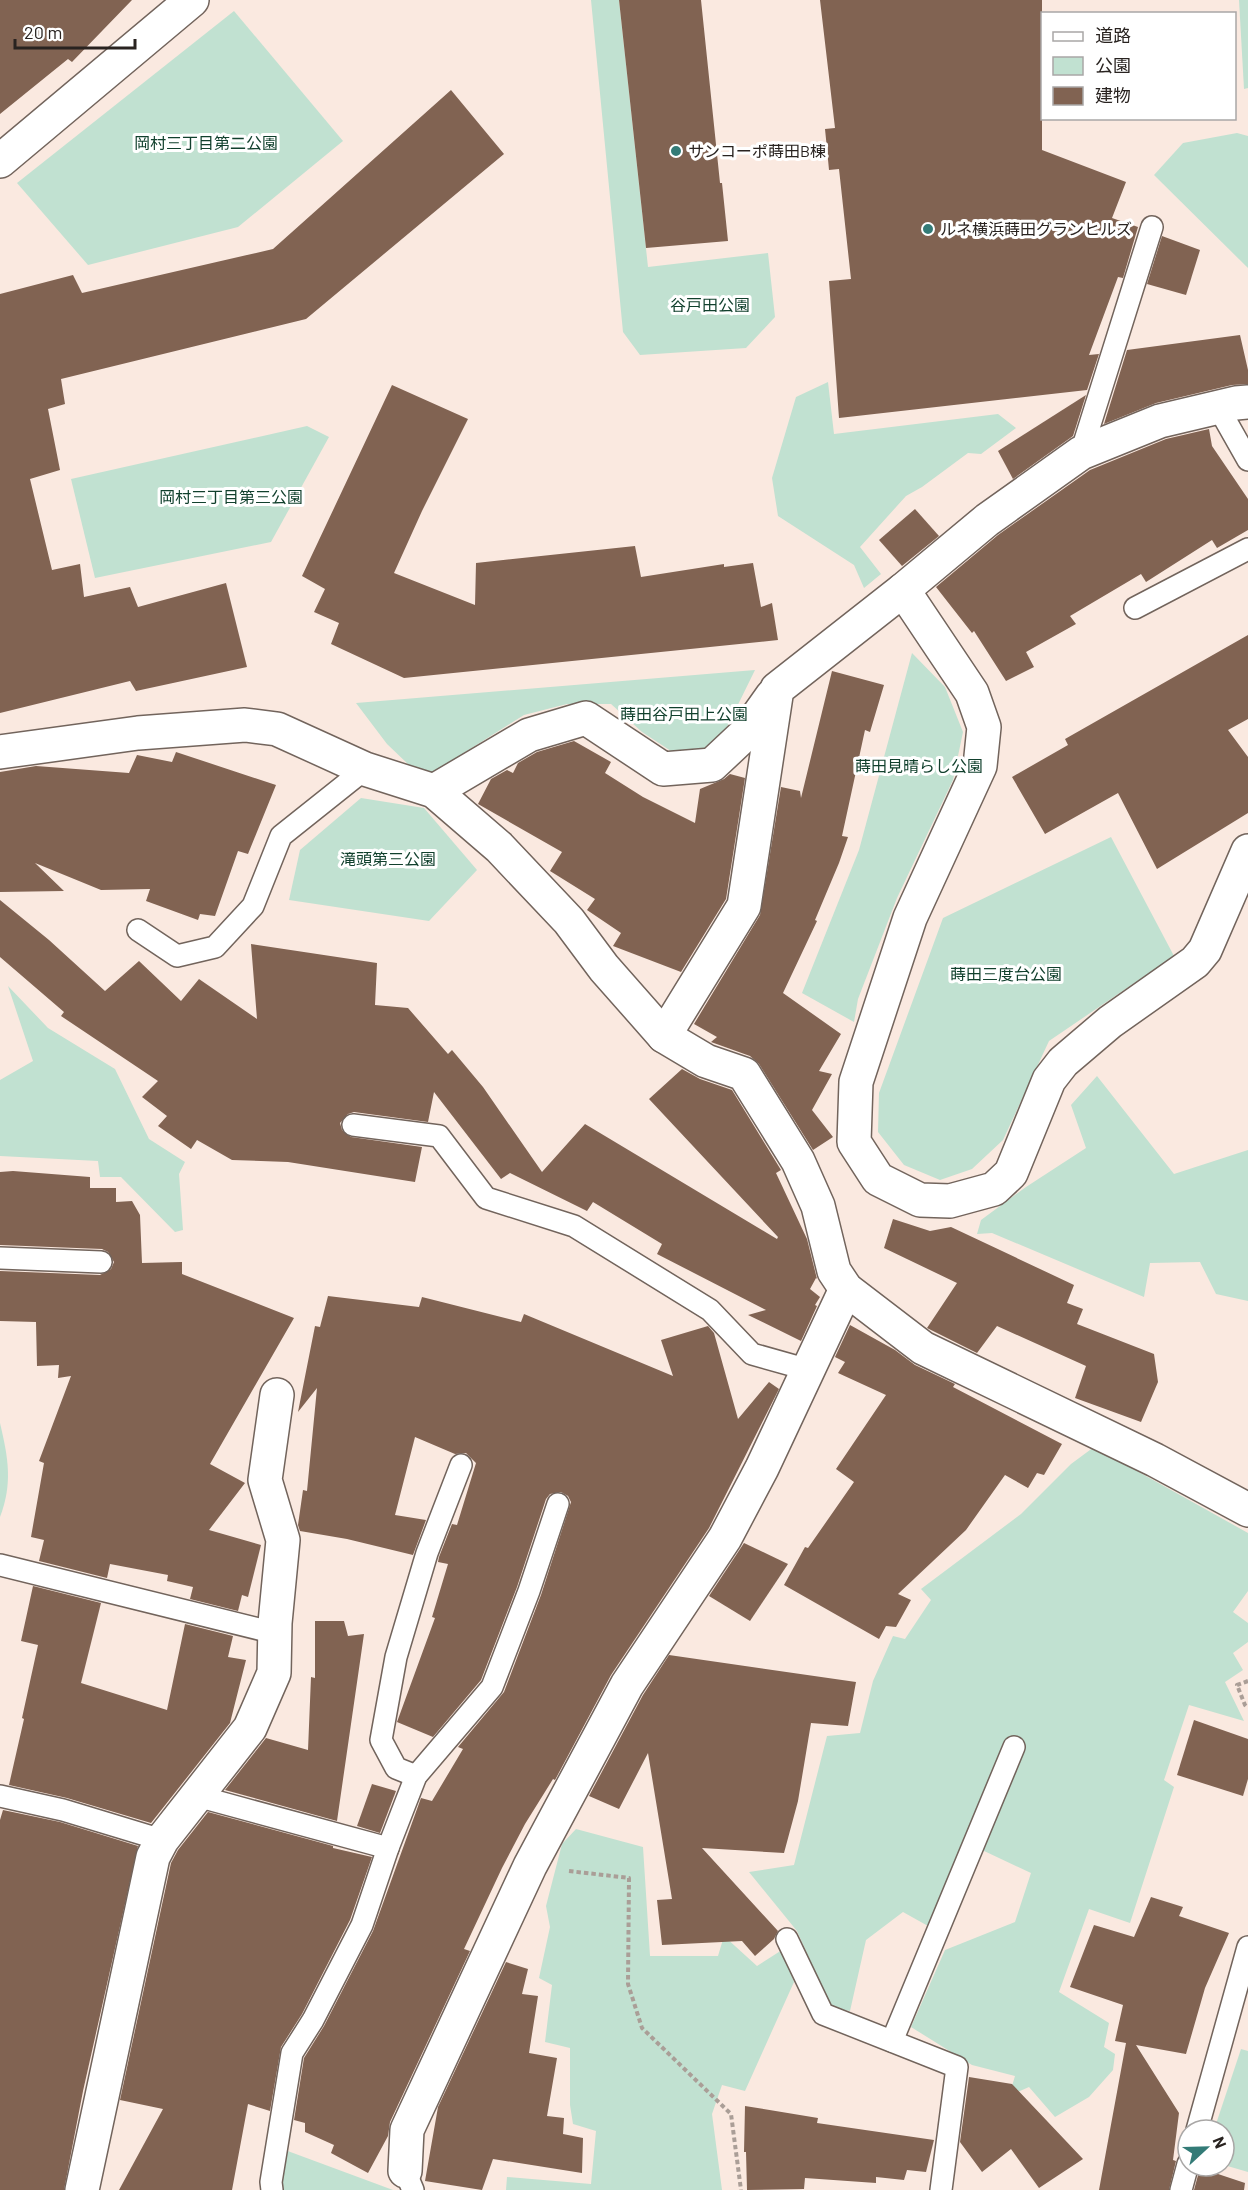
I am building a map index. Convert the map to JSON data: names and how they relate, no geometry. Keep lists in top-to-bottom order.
{
  "parks": [
    "岡村三丁目第二公園",
    "谷戸田公園",
    "岡村三丁目第三公園",
    "蒔田谷戸田上公園",
    "蒔田見晴らし公園",
    "滝頭第三公園",
    "蒔田三度台公園"
  ],
  "places": ["サンコーポ蒔田B棟", "ルネ横浜蒔田グランヒルズ"],
  "legend": ["道路", "公園", "建物"],
  "scale_bar": "20 m",
  "north": "right"
}
